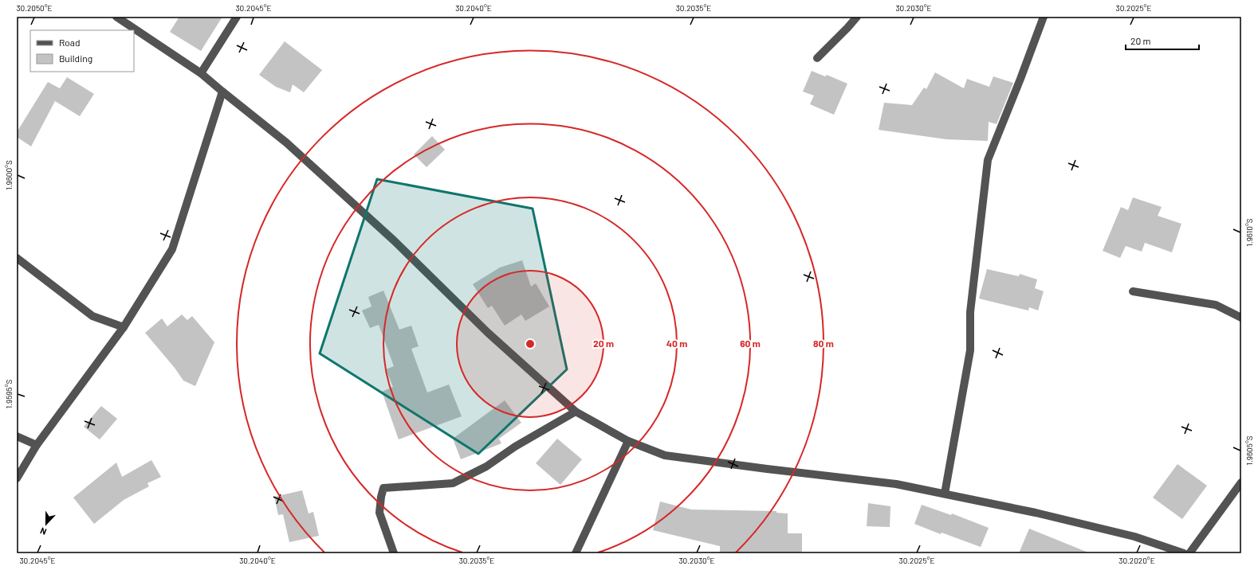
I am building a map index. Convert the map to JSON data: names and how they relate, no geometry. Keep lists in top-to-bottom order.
{
  "legend": ["Road", "Building"],
  "scale_bar": "20 m",
  "north": "bottom",
  "coordinates": [
    "30.2050°E",
    "30.2045°E",
    "30.2040°E",
    "30.2035°E",
    "30.2030°E",
    "30.2025°E",
    "1.9600°S",
    "1.9610°S",
    "1.9595°S",
    "1.9605°S",
    "30.2020°E"
  ],
  "rings": [
    "20 m",
    "40 m",
    "60 m",
    "80 m"
  ]
}
